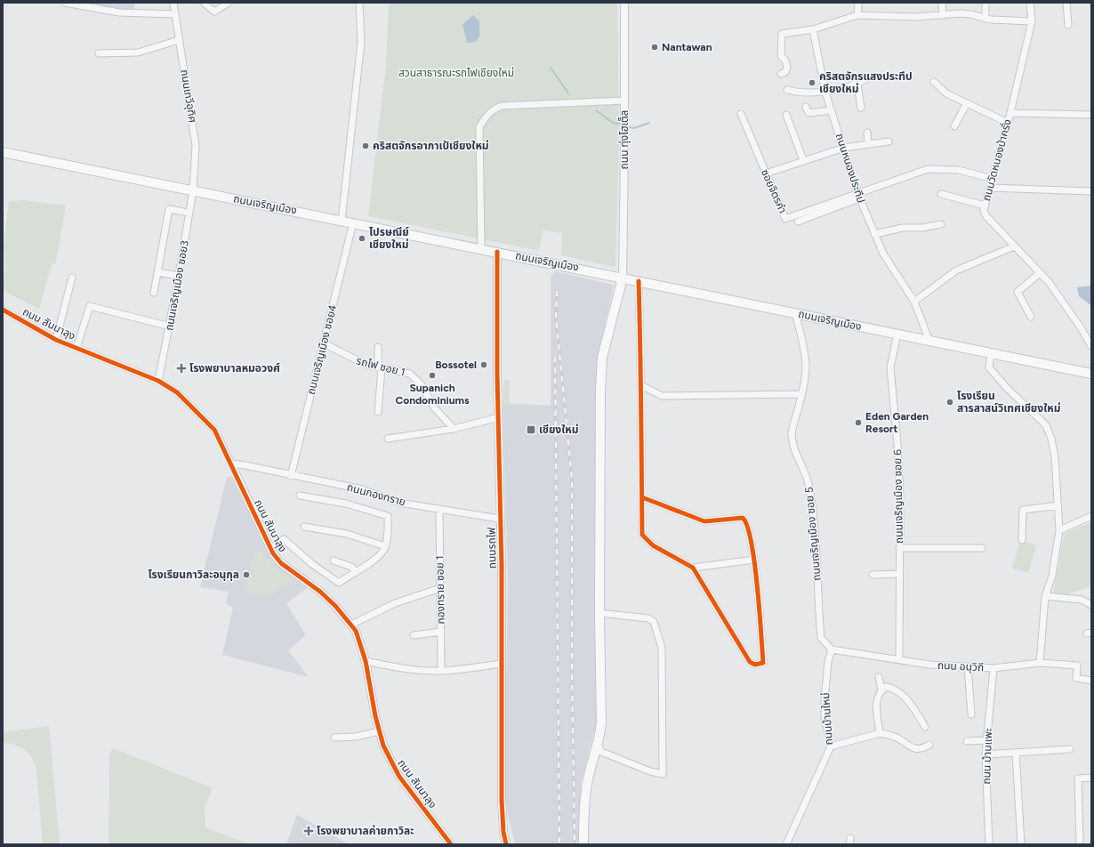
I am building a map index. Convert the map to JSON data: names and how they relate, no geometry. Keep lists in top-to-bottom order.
{
  "streets": {
    "main road": ["ถนนเจริญเมือง"],
    "street": [
      "ถนนเทวีอุทิศ",
      "ถนน ทุ่งโฮเต็ล",
      "ถนนวัดหนองป่าครั่ง",
      "ถนนหนองประทีป",
      "ซอยจิตรคำ",
      "ถนนเจริญเมือง ซอย3",
      "ถนน สันนาลุง",
      "ถนนเจริญเมือง ซอย4",
      "รถไฟ ซอย 1",
      "ถนนกองทราย",
      "ถนนเจริญเมือง ซอย 6",
      "ถนนเจริญเมือง ซอย 5",
      "ถนนรถไฟ",
      "กองทราย ซอย 1",
      "ถนน อนุวิถี",
      "ถนนบ้านใหม่",
      "ถนน บ้านแพะ"
    ]
  },
  "crossings": [
    ["ถนนเทวีอุทิศ", "ถนนเจริญเมือง"],
    ["ถนนเทวีอุทิศ", "ถนนเจริญเมือง ซอย3"],
    ["ถนน ทุ่งโฮเต็ล", "ถนนเจริญเมือง"],
    ["ถนนหนองประทีป", "ซอยจิตรคำ"],
    ["ถนนหนองประทีป", "ถนนเจริญเมือง"],
    ["ถนนเจริญเมือง", "ถนนเจริญเมือง ซอย3"],
    ["ถนนเจริญเมือง", "ถนนเจริญเมือง ซอย4"],
    ["ถนนเจริญเมือง", "ถนนเจริญเมือง ซอย 6"],
    ["ถนนเจริญเมือง", "ถนนเจริญเมือง ซอย 5"],
    ["ถนนเจริญเมือง", "ถนนรถไฟ"],
    ["ถนนเจริญเมือง ซอย3", "ถนน สันนาลุง"],
    ["ถนน สันนาลุง", "ถนนกองทราย"],
    ["ถนนเจริญเมือง ซอย4", "รถไฟ ซอย 1"],
    ["ถนนเจริญเมือง ซอย4", "ถนนกองทราย"],
    ["ถนนกองทราย", "ถนนรถไฟ"],
    ["ถนนกองทราย", "กองทราย ซอย 1"],
    ["ถนนเจริญเมือง ซอย 6", "ถนน อนุวิถี"],
    ["ถนนเจริญเมือง ซอย 5", "ถนน อนุวิถี"],
    ["ถนนเจริญเมือง ซอย 5", "ถนนบ้านใหม่"],
    ["ถนน อนุวิถี", "ถนนบ้านใหม่"],
    ["ถนน อนุวิถี", "ถนน บ้านแพะ"]
  ],
  "parks": ["สวนสาธารณะรถไฟเชียงใหม่"],
  "places": {
    "other": [
      "Nantawan",
      "คริสตจักรแสงประทีป เชียงใหม่",
      "คริสตจักรอากาเป้เชียงใหม่",
      "ไปรษณีย์ เชียงใหม่",
      "Bossotel",
      "Supanich Condominiums",
      "โรงเรียน สารสาสน์วิเทศเชียงใหม่",
      "Eden Garden Resort",
      "โรงเรียนกาวิละอนุกุล"
    ],
    "health": ["โรงพยาบาลหมอวงศ์", "โรงพยาบาลค่ายกาวิละ"],
    "transit": ["เชียงใหม่"]
  }
}
